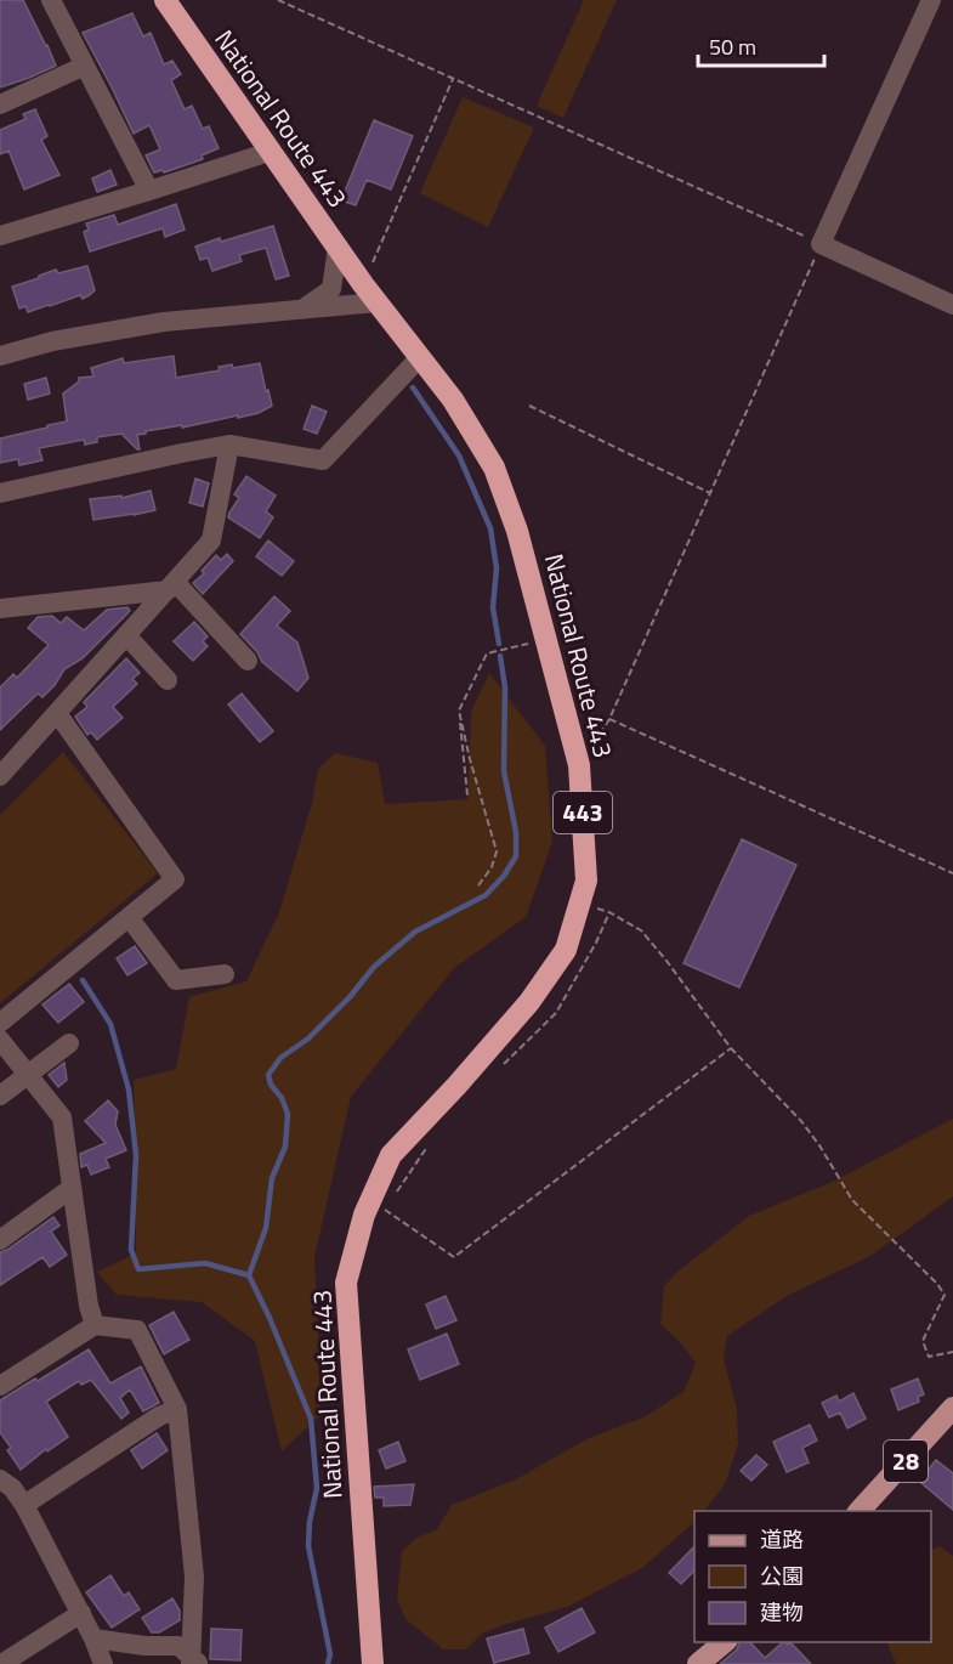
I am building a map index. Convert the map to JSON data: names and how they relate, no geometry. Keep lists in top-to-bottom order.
{
  "streets": {
    "highway": ["National Route 443", "443"],
    "main road": ["28"]
  },
  "legend": ["道路", "公園", "建物"],
  "scale_bar": "50 m"
}
